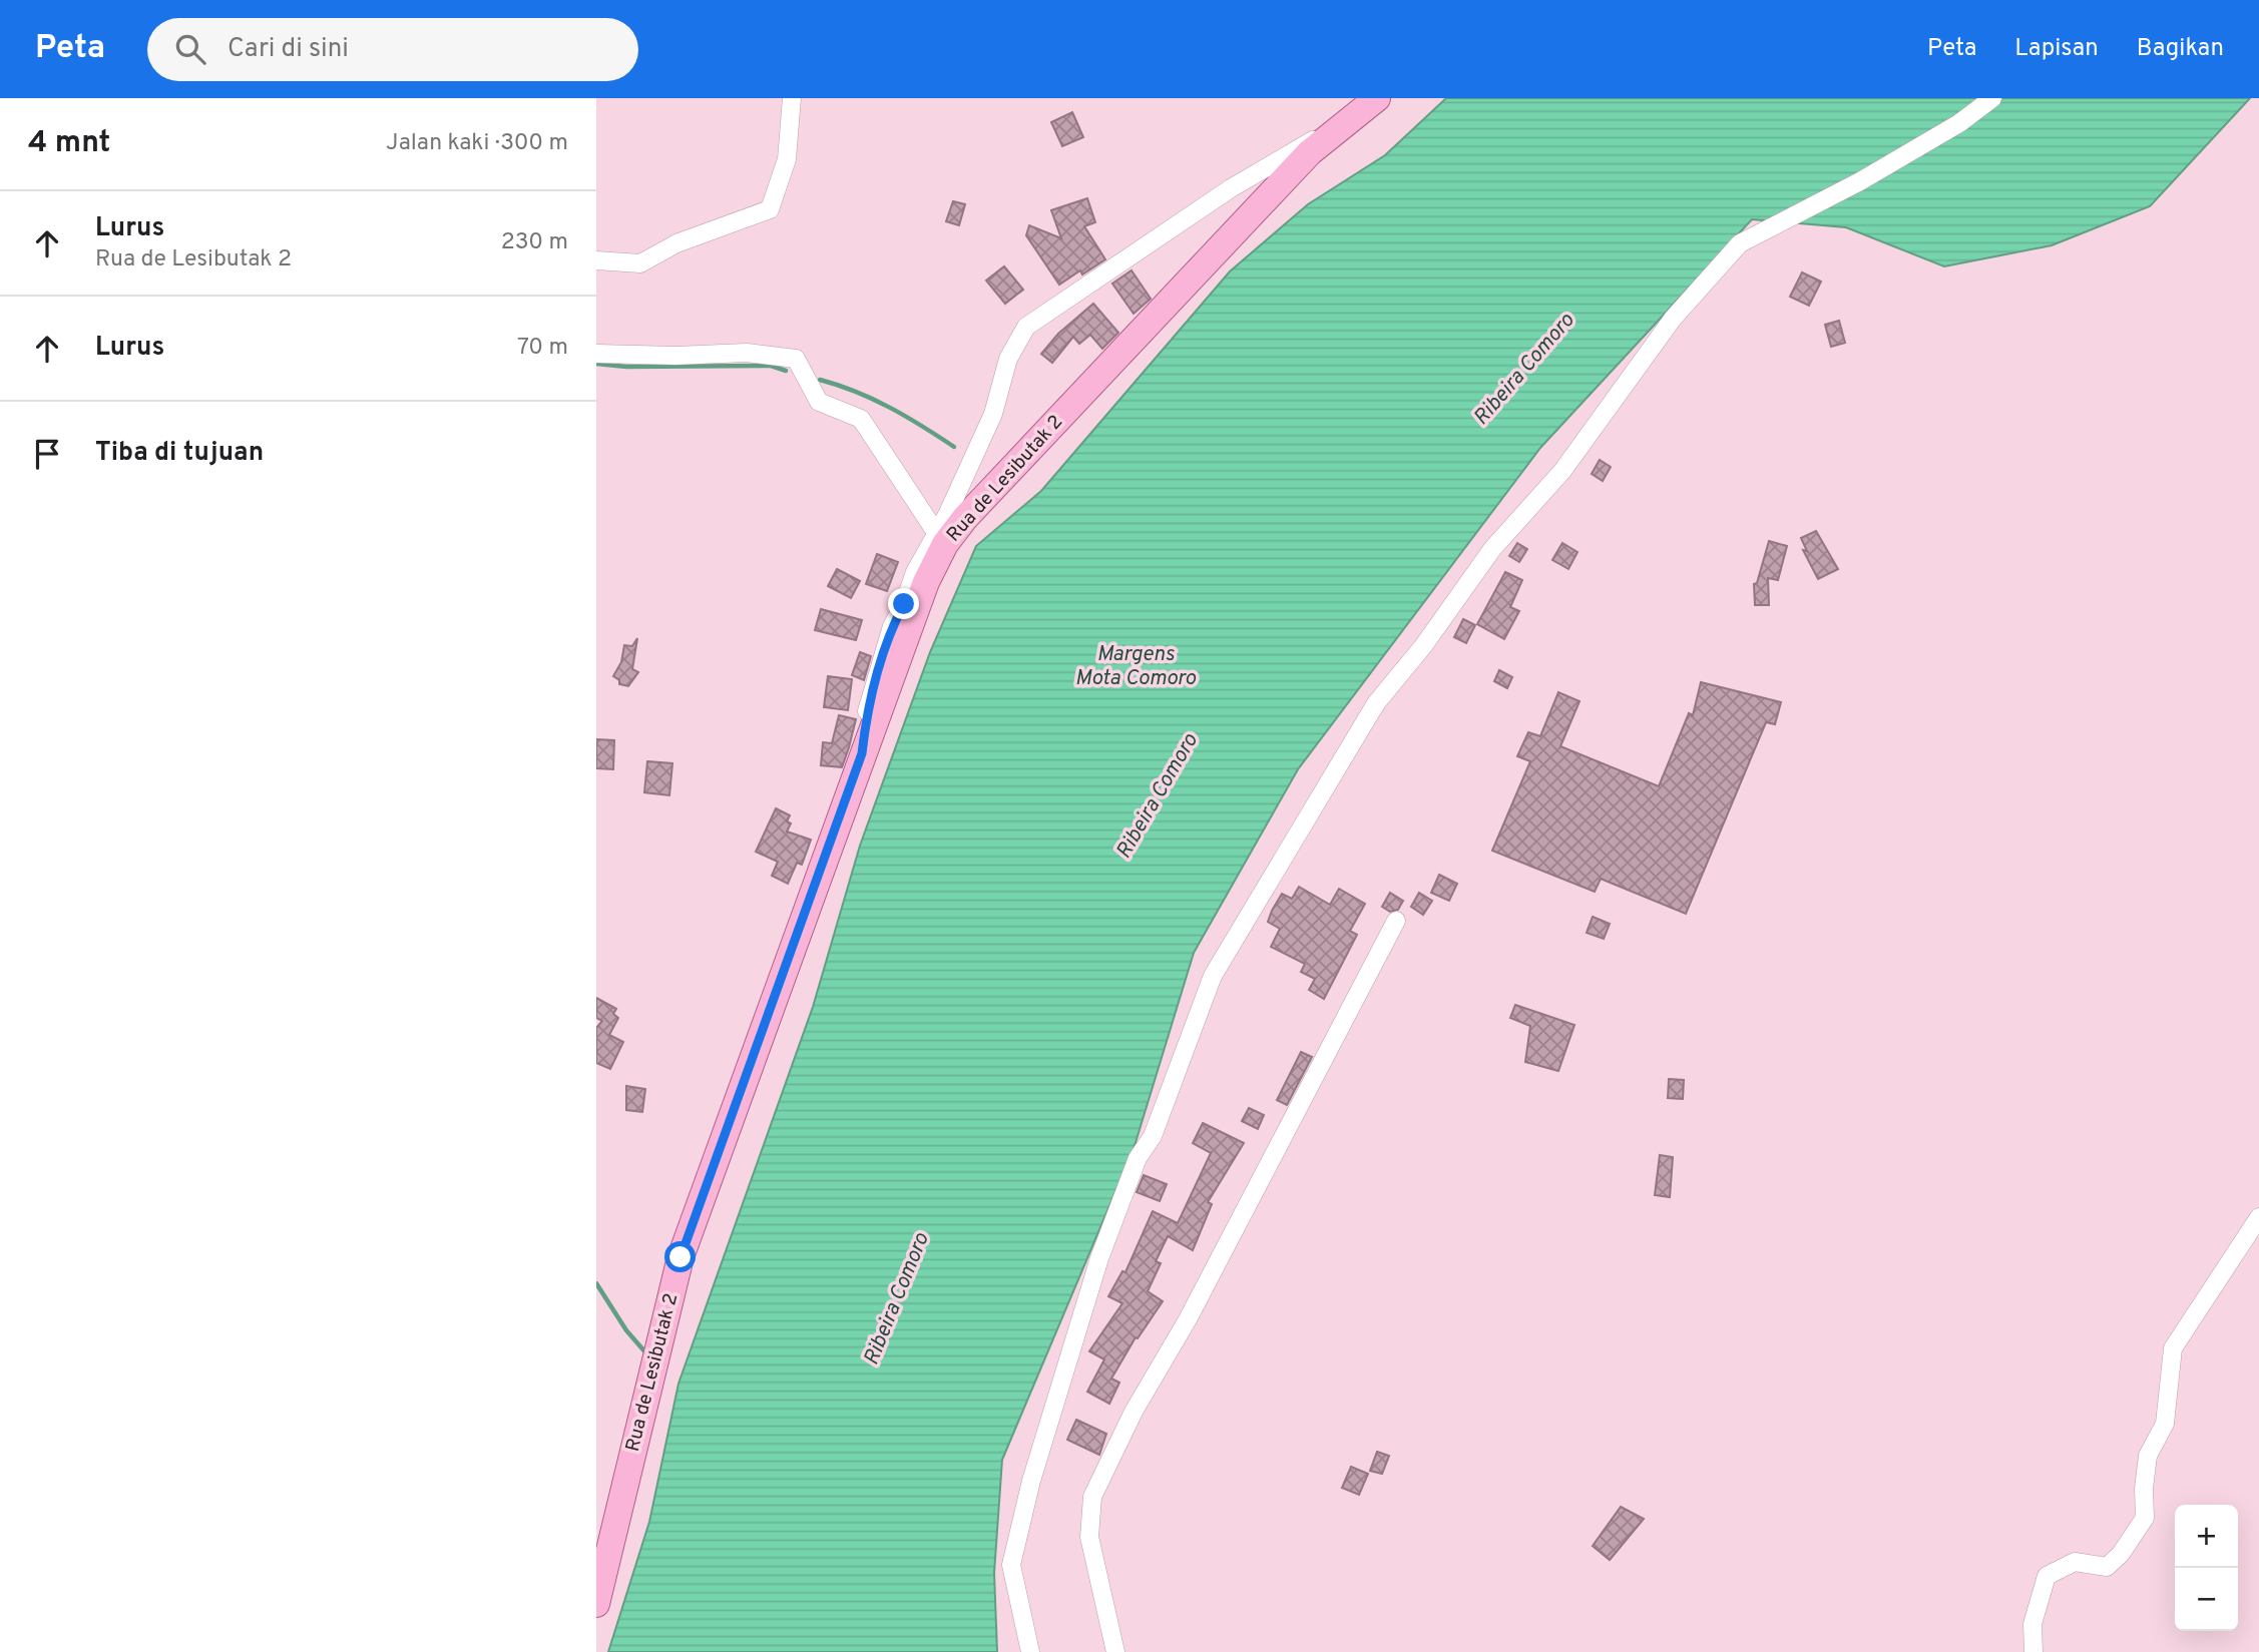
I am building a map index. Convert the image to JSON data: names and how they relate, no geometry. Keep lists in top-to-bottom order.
{
  "streets": {
    "main road": ["Rua de Lesibutak 2"]
  },
  "water": ["Ribeira Comoro", "Margens Mota Comoro"],
  "page": {
    "header": "Peta",
    "search": "Cari di sini",
    "nav": ["Peta", "Lapisan", "Bagikan"],
    "heading": ["4 mnt", "Jalan kaki · 300 m"],
    "list": [
      ["Lurus", "Rua de Lesibutak 2", "230 m"],
      ["Lurus", "70 m"],
      "Tiba di tujuan"
    ],
    "map_buttons": ["+", "−"]
  }
}
